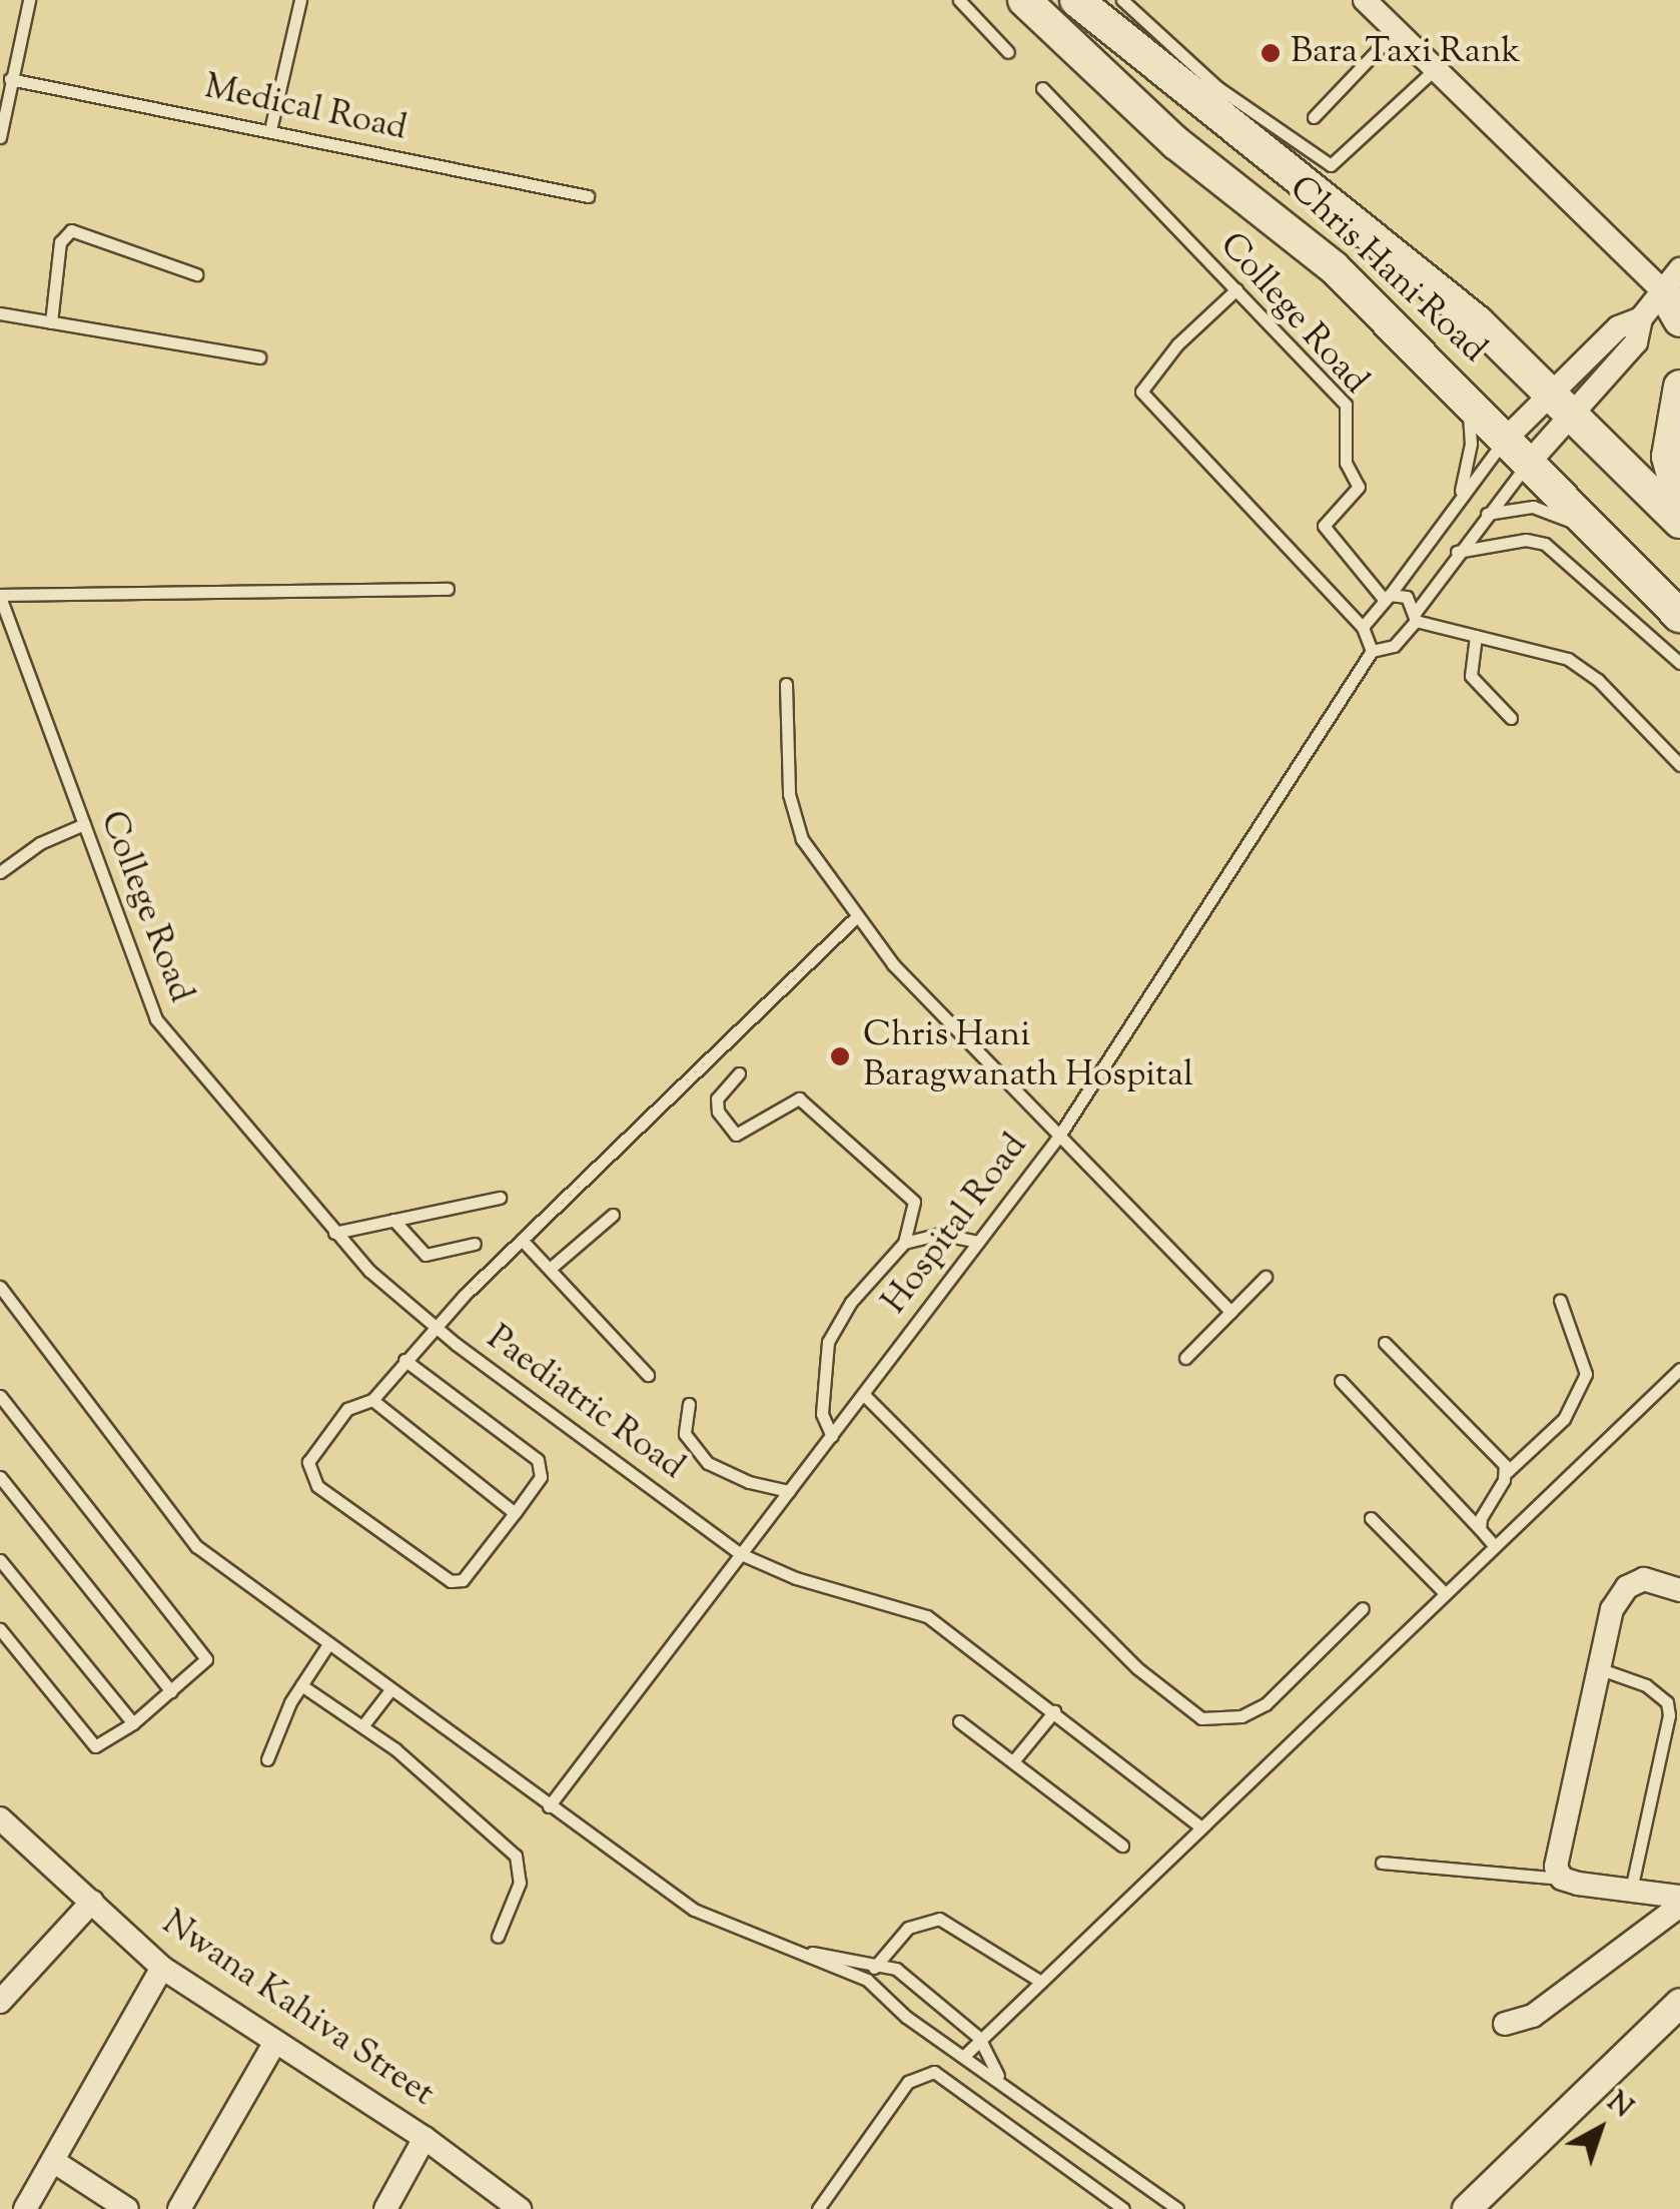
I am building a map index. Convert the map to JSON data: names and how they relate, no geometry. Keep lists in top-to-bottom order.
{
  "streets": {
    "main road": ["Chris Hani Road"],
    "street": ["Nwana Kahiva Street"],
    "lane": [
      "Medical Road",
      "College Road",
      "Hospital Road",
      "Paediatric Road"
    ]
  },
  "crossings": [
    ["College Road", "Paediatric Road"],
    ["Hospital Road", "Paediatric Road"]
  ],
  "places": ["Bara Taxi Rank", "Chris Hani Baragwanath Hospital"],
  "north": "top right"
}
